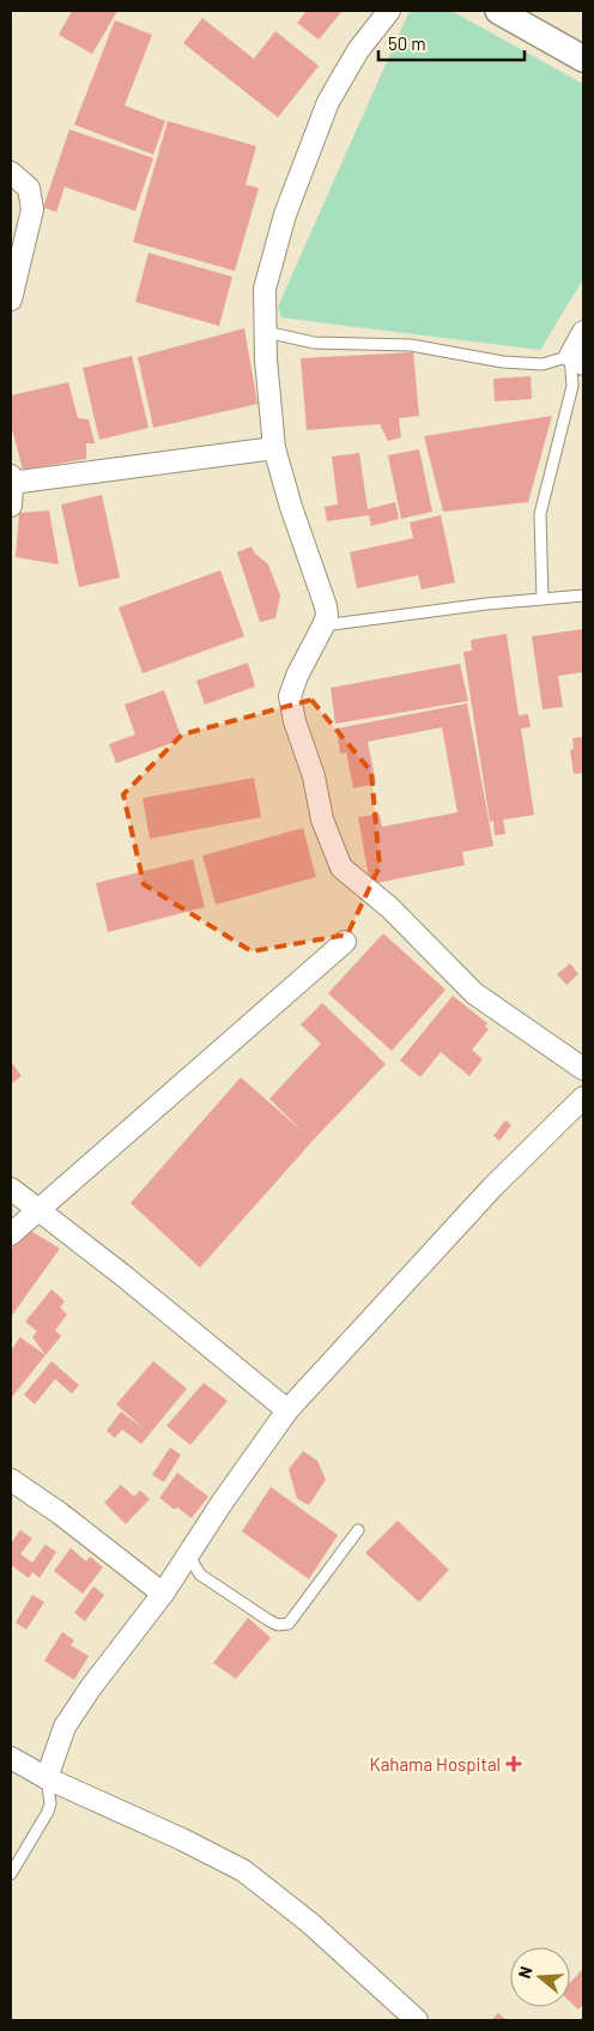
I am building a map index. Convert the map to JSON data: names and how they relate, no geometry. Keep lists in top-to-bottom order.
{
  "places": {
    "health": ["Kahama Hospital"]
  },
  "scale_bar": "50 m",
  "north": "left"
}
